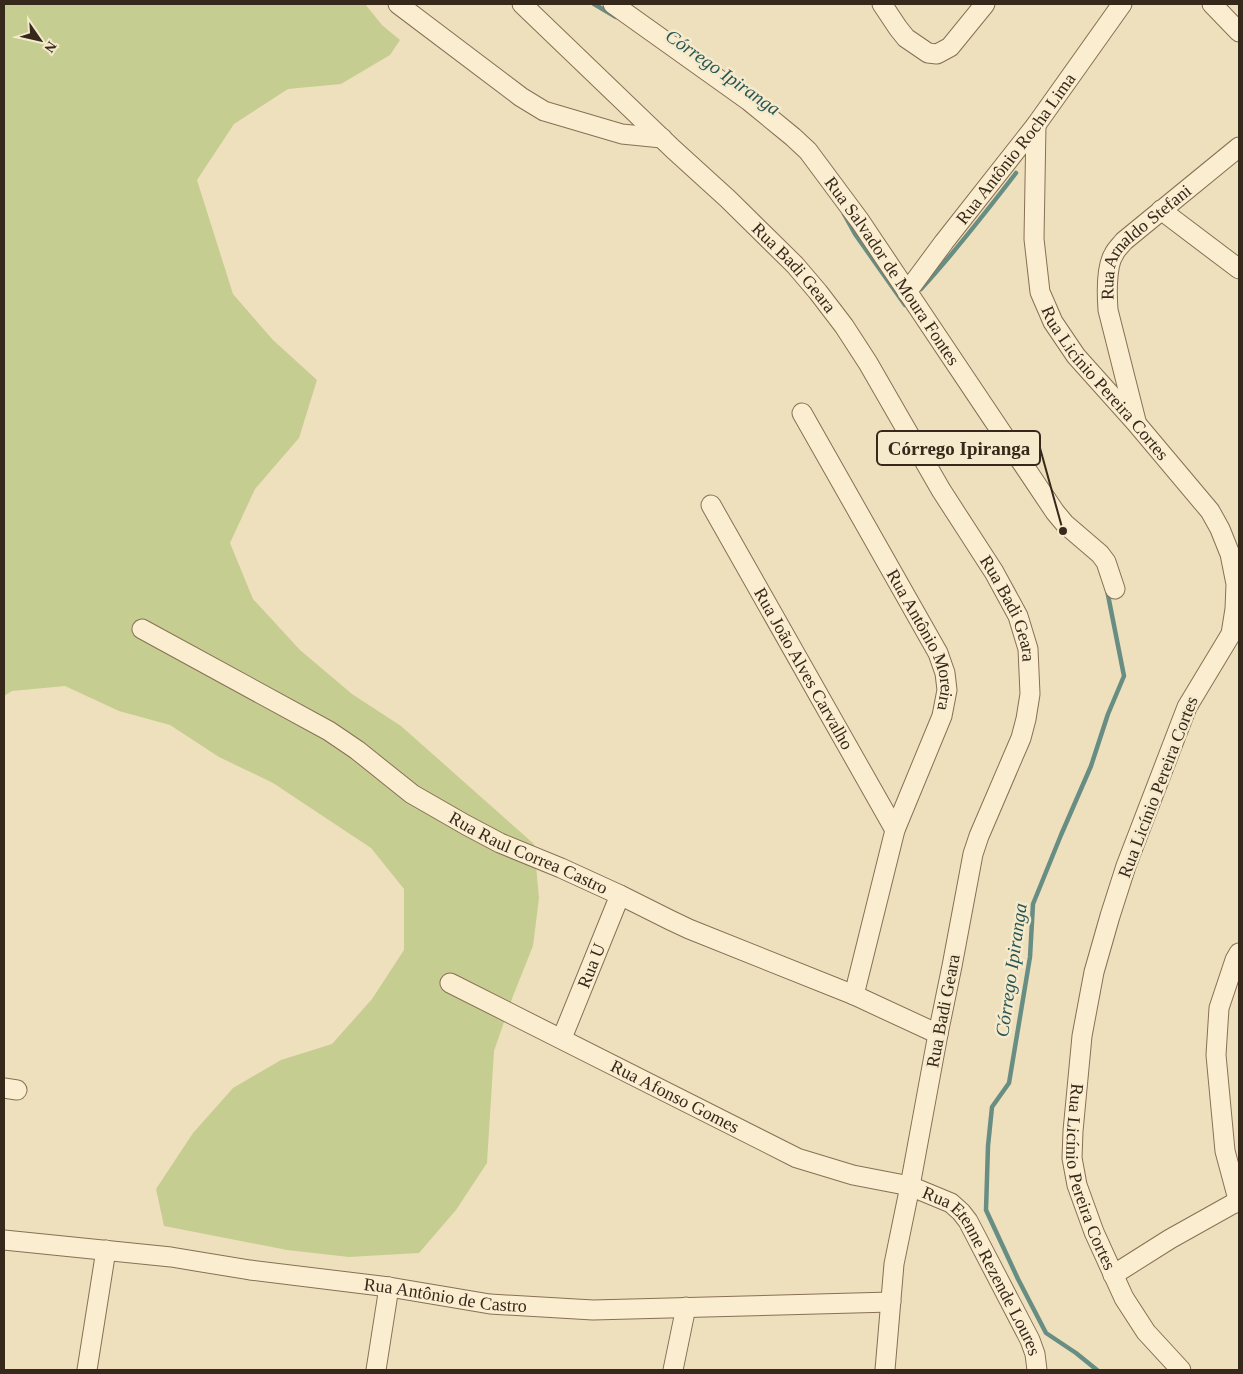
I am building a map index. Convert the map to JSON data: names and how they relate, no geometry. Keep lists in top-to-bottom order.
{
  "streets": {
    "street": [
      "Rua Antônio Rocha Lima",
      "Rua Arnaldo Stefani",
      "Rua Badi Geara",
      "Rua Salvador de Moura Fontes",
      "Rua Licínio Pereira Cortes",
      "Rua Antônio Moreira",
      "Rua João Alves Carvalho",
      "Rua Raul Correa Castro",
      "Rua U",
      "Rua Afonso Gomes",
      "Rua Etenne Rezende Loures",
      "Rua Antônio de Castro"
    ]
  },
  "crossings": [
    ["Rua Antônio Rocha Lima", "Rua Salvador de Moura Fontes"],
    ["Rua Antônio Rocha Lima", "Rua Licínio Pereira Cortes"],
    ["Rua Arnaldo Stefani", "Rua Licínio Pereira Cortes"],
    ["Rua Badi Geara", "Rua Raul Correa Castro"],
    ["Rua Badi Geara", "Rua Afonso Gomes"],
    ["Rua Badi Geara", "Rua Etenne Rezende Loures"],
    ["Rua Badi Geara", "Rua Antônio de Castro"],
    ["Rua Antônio Moreira", "Rua João Alves Carvalho"],
    ["Rua Antônio Moreira", "Rua Raul Correa Castro"],
    ["Rua Raul Correa Castro", "Rua U"],
    ["Rua U", "Rua Afonso Gomes"],
    ["Rua Afonso Gomes", "Rua Etenne Rezende Loures"]
  ],
  "water": ["Córrego Ipiranga"],
  "places": ["Córrego Ipiranga"],
  "north": "bottom right"
}
